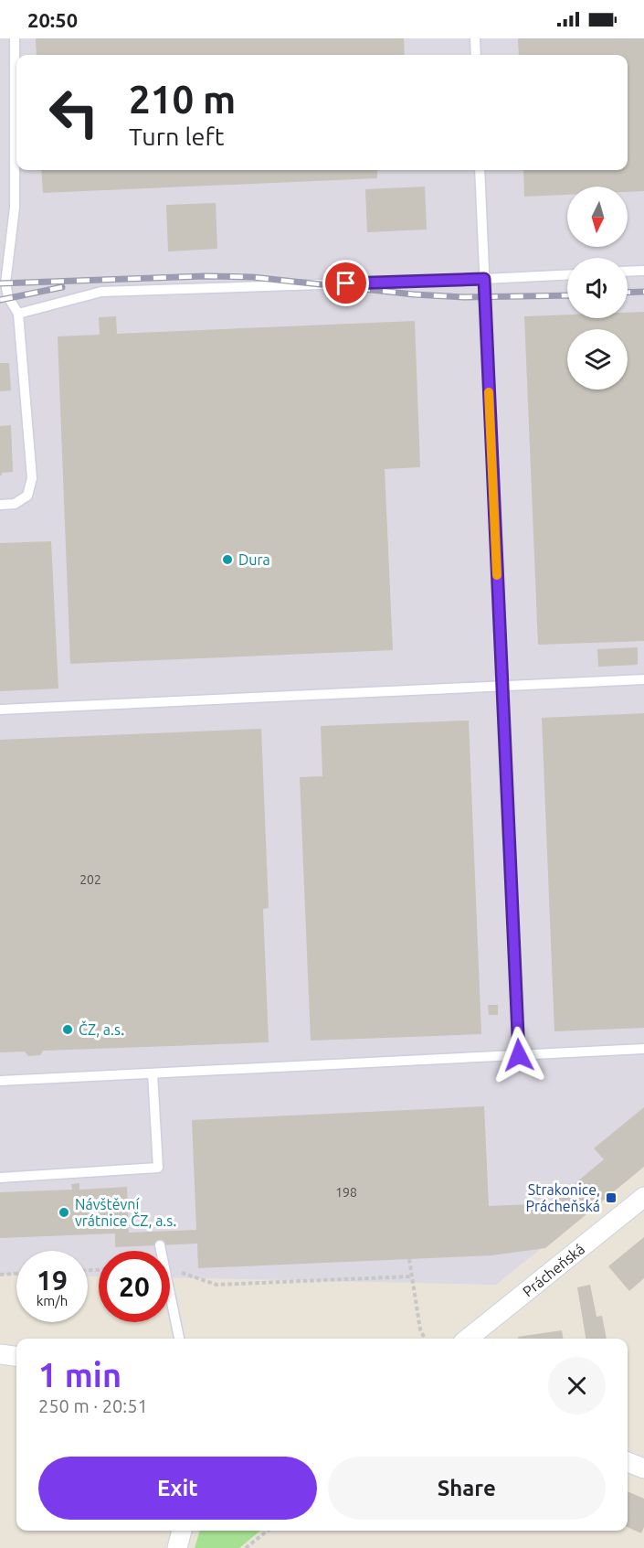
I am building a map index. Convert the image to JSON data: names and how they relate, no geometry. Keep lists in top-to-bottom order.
{
  "streets": {
    "street": ["Prácheňská"]
  },
  "places": {
    "other": ["Dura", "ČZ, a.s.", "Návštěvní vrátnice ČZ, a.s."],
    "transit": ["Strakonice, Prácheňská"]
  },
  "house_numbers": ["202", "198"],
  "north": "bottom",
  "page": {
    "status": "20:50",
    "turn": ["210 m", "Turn left"],
    "speed": "19 km/h",
    "limit": "20",
    "heading": ["1 min", "250 m · 20:51"],
    "buttons": ["Exit", "Share"]
  }
}
